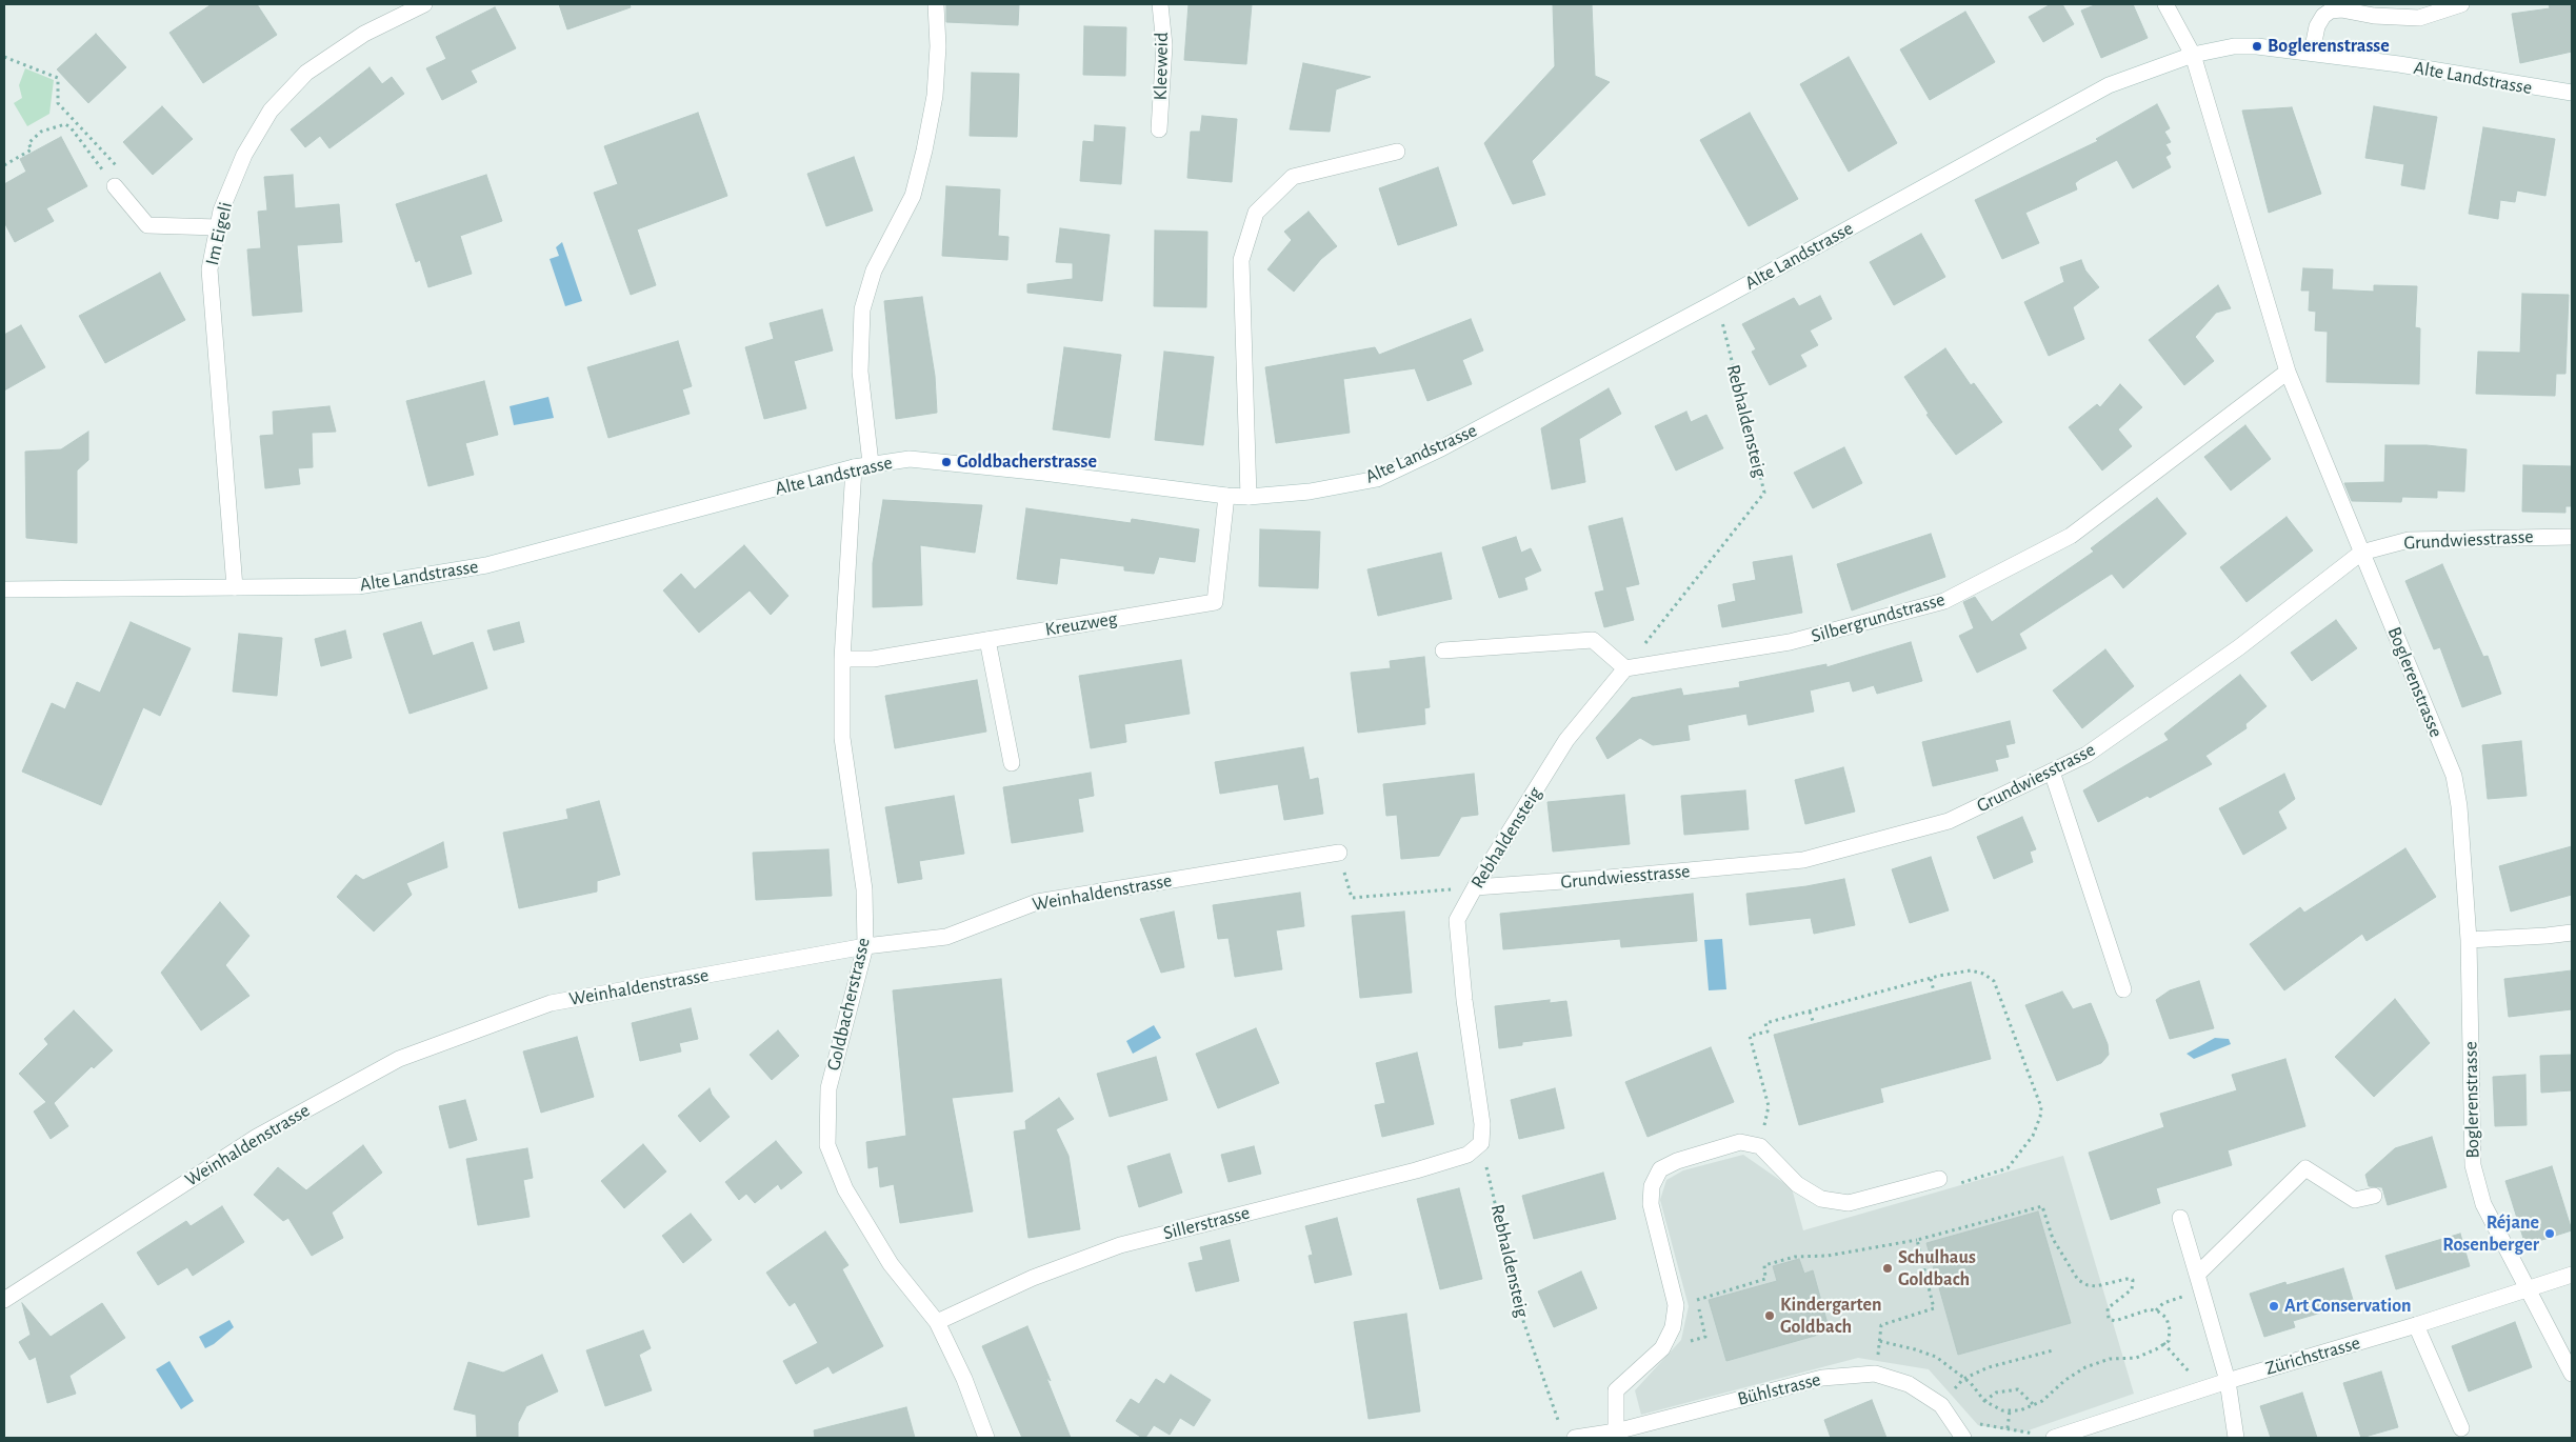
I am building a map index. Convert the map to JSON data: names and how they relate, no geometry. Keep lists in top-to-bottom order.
{
  "streets": {
    "street": [
      "Kleeweid",
      "Alte Landstrasse",
      "Im Eigeli",
      "Rebhaldensteig",
      "Grundwiesstrasse",
      "Silbergrundstrasse",
      "Kreuzweg",
      "Boglerenstrasse",
      "Weinhaldenstrasse",
      "Goldbacherstrasse",
      "Sillerstrasse",
      "Zürichstrasse",
      "Bühlstrasse"
    ]
  },
  "crossings": [
    ["Alte Landstrasse", "Im Eigeli"],
    ["Alte Landstrasse", "Rebhaldensteig"],
    ["Alte Landstrasse", "Kreuzweg"],
    ["Alte Landstrasse", "Boglerenstrasse"],
    ["Alte Landstrasse", "Goldbacherstrasse"],
    ["Rebhaldensteig", "Grundwiesstrasse"],
    ["Rebhaldensteig", "Silbergrundstrasse"],
    ["Rebhaldensteig", "Sillerstrasse"],
    ["Rebhaldensteig", "Bühlstrasse"],
    ["Grundwiesstrasse", "Boglerenstrasse"],
    ["Silbergrundstrasse", "Boglerenstrasse"],
    ["Kreuzweg", "Goldbacherstrasse"],
    ["Boglerenstrasse", "Zürichstrasse"],
    ["Weinhaldenstrasse", "Goldbacherstrasse"],
    ["Goldbacherstrasse", "Sillerstrasse"]
  ],
  "places": [
    "Boglerenstrasse",
    "Goldbacherstrasse",
    "Réjane Rosenberger",
    "Schulhaus Goldbach",
    "Art Conservation",
    "Kindergarten Goldbach"
  ]
}
